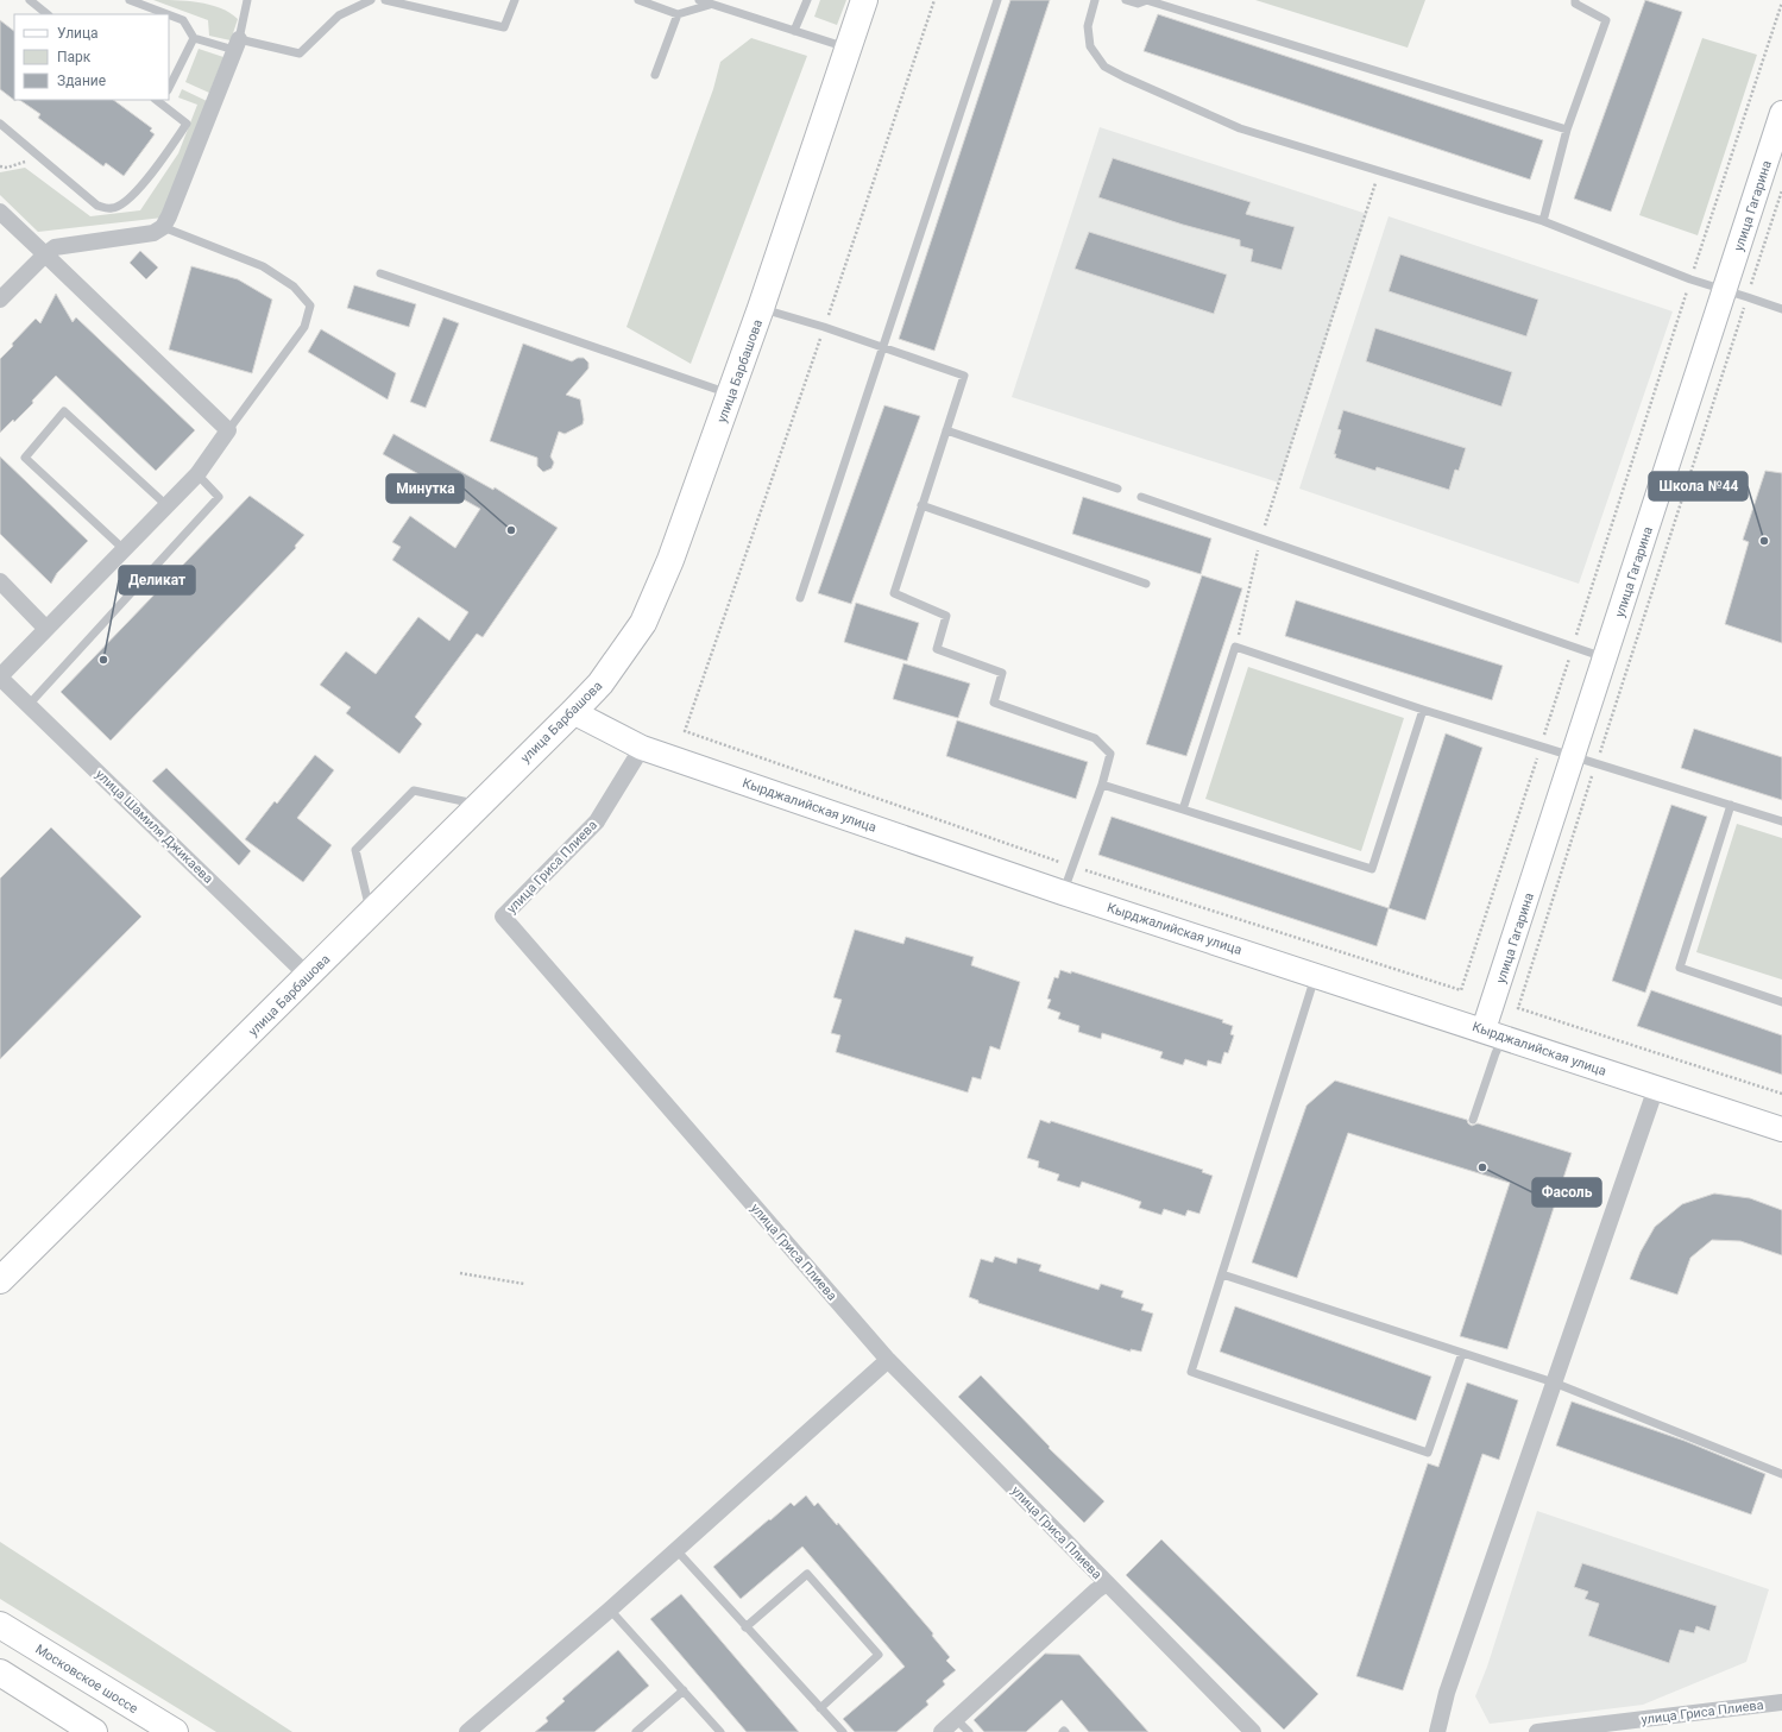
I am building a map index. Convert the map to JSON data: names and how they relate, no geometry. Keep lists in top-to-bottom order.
{
  "streets": {
    "main road": ["улица Барбашова", "Московское шоссе"],
    "street": [
      "улица Гагарина",
      "Кырджалийская улица",
      "улица Шамиля Джикаева",
      "улица Гриса Плиева"
    ]
  },
  "crossings": [
    ["улица Гагарина", "Кырджалийская улица"],
    ["улица Барбашова", "Кырджалийская улица"],
    ["улица Барбашова", "улица Шамиля Джикаева"],
    ["Кырджалийская улица", "улица Гриса Плиева"]
  ],
  "places": [
    "Минутка",
    "Школа №44",
    "Деликат",
    "Фасоль"
  ],
  "legend": ["Улица", "Парк", "Здание"]
}
